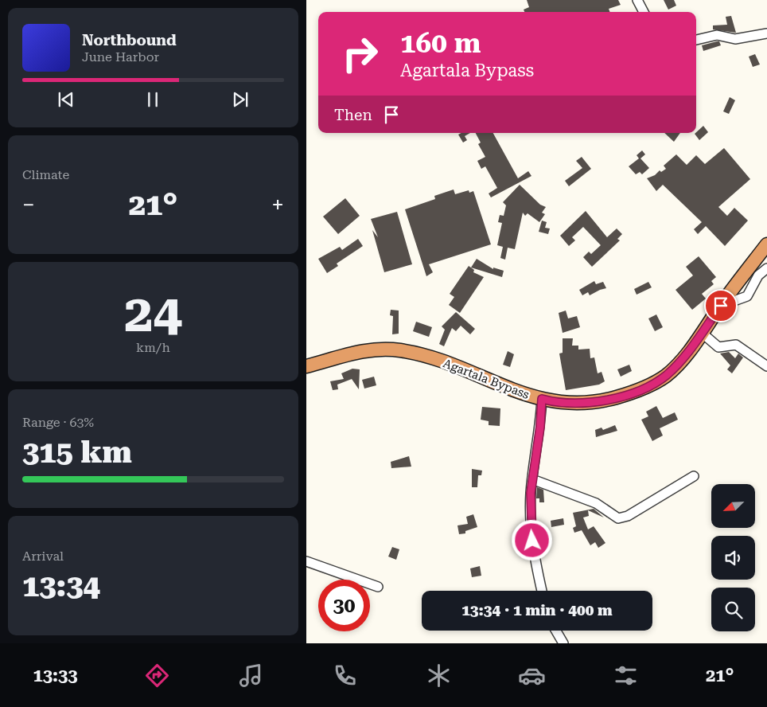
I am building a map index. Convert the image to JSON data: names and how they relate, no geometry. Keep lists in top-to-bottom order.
{
  "streets": {
    "highway": ["Agartala Bypass"]
  },
  "north": "bottom left",
  "page": {
    "turn": ["160 m", "Agartala Bypass"],
    "song": ["Northbound", "June Harbor"],
    "then": "Then",
    "tile": [
      "Climate",
      ["24", "km/h"],
      ["Range · 63%", "315 km"],
      ["Arrival", "13:34"]
    ],
    "heat": ["−", "21°", "+"],
    "limit": "30",
    "trip": "13:34 · 1 min · 400 m",
    "tabs": ["13:33", "21°"]
  }
}
